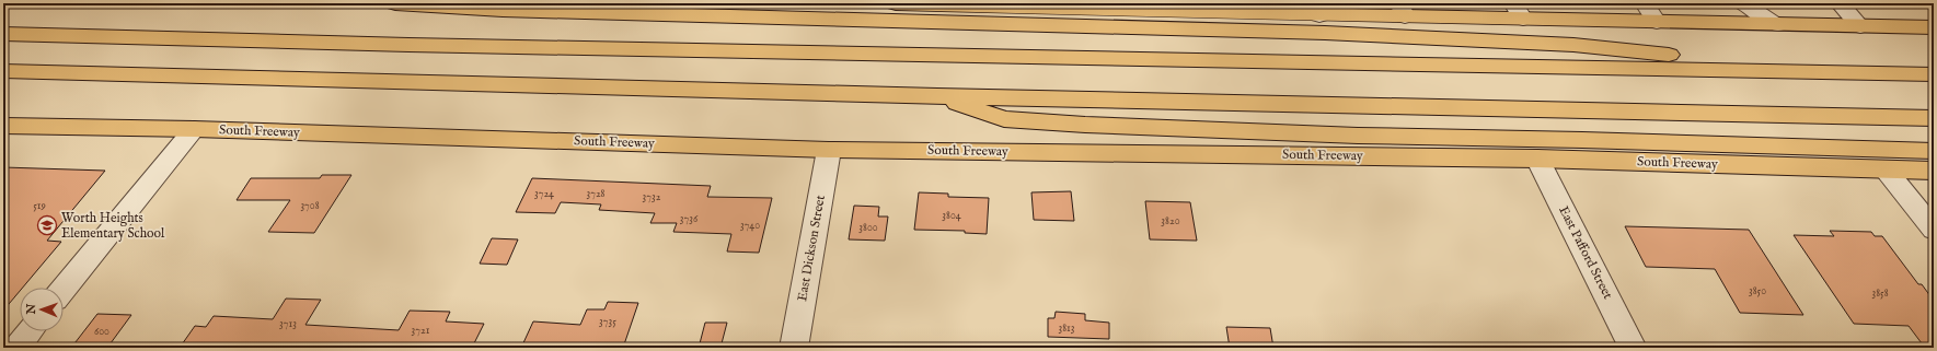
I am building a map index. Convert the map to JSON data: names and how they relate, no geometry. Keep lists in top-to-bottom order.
{
  "streets": {
    "main road": ["South Freeway"],
    "street": ["East Dickson Street", "East Pafford Street"]
  },
  "crossings": [
    ["South Freeway", "East Dickson Street"],
    ["South Freeway", "East Pafford Street"]
  ],
  "places": {
    "school or university": ["Worth Heights Elementary School"]
  },
  "house_numbers": [
    "3724",
    "3728",
    "3732",
    "519",
    "3708",
    "3804",
    "3736",
    "3820",
    "3740",
    "3800",
    "3850",
    "3858",
    "3735",
    "3713",
    "3813",
    "3721",
    "600"
  ],
  "north": "left"
}
